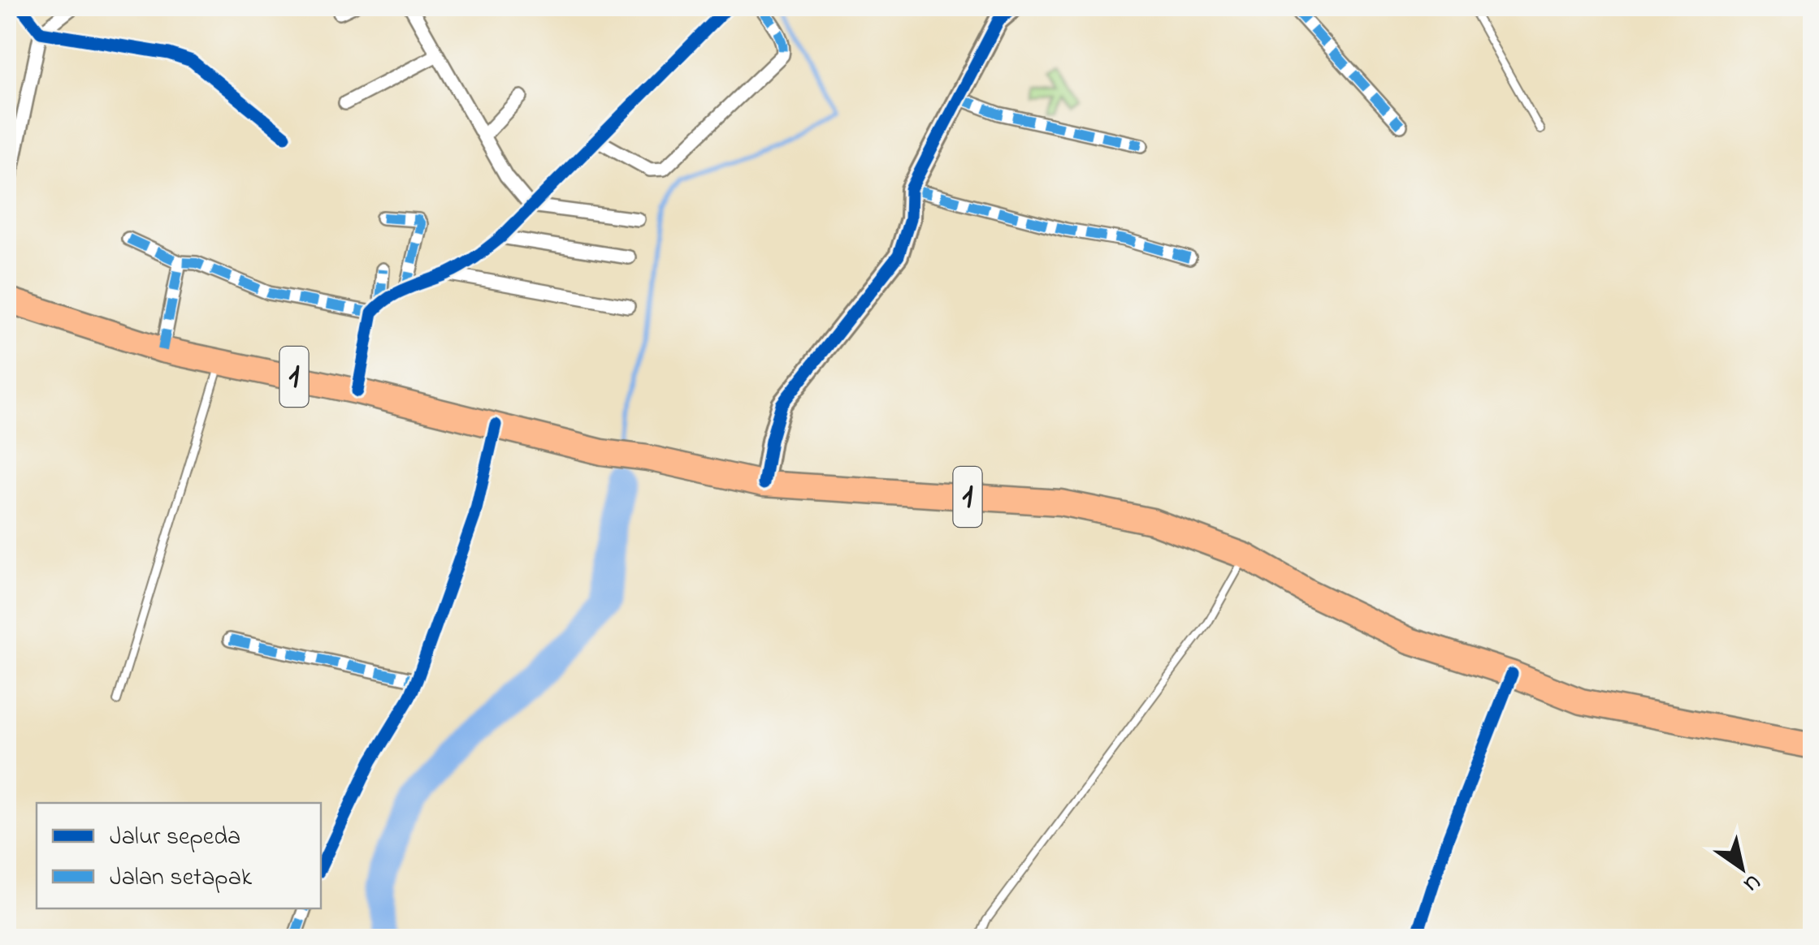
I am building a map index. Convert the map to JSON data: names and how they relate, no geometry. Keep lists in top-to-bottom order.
{
  "streets": {
    "highway": ["1"]
  },
  "legend": ["Jalur sepeda", "Jalan setapak"],
  "north": "bottom right"
}
